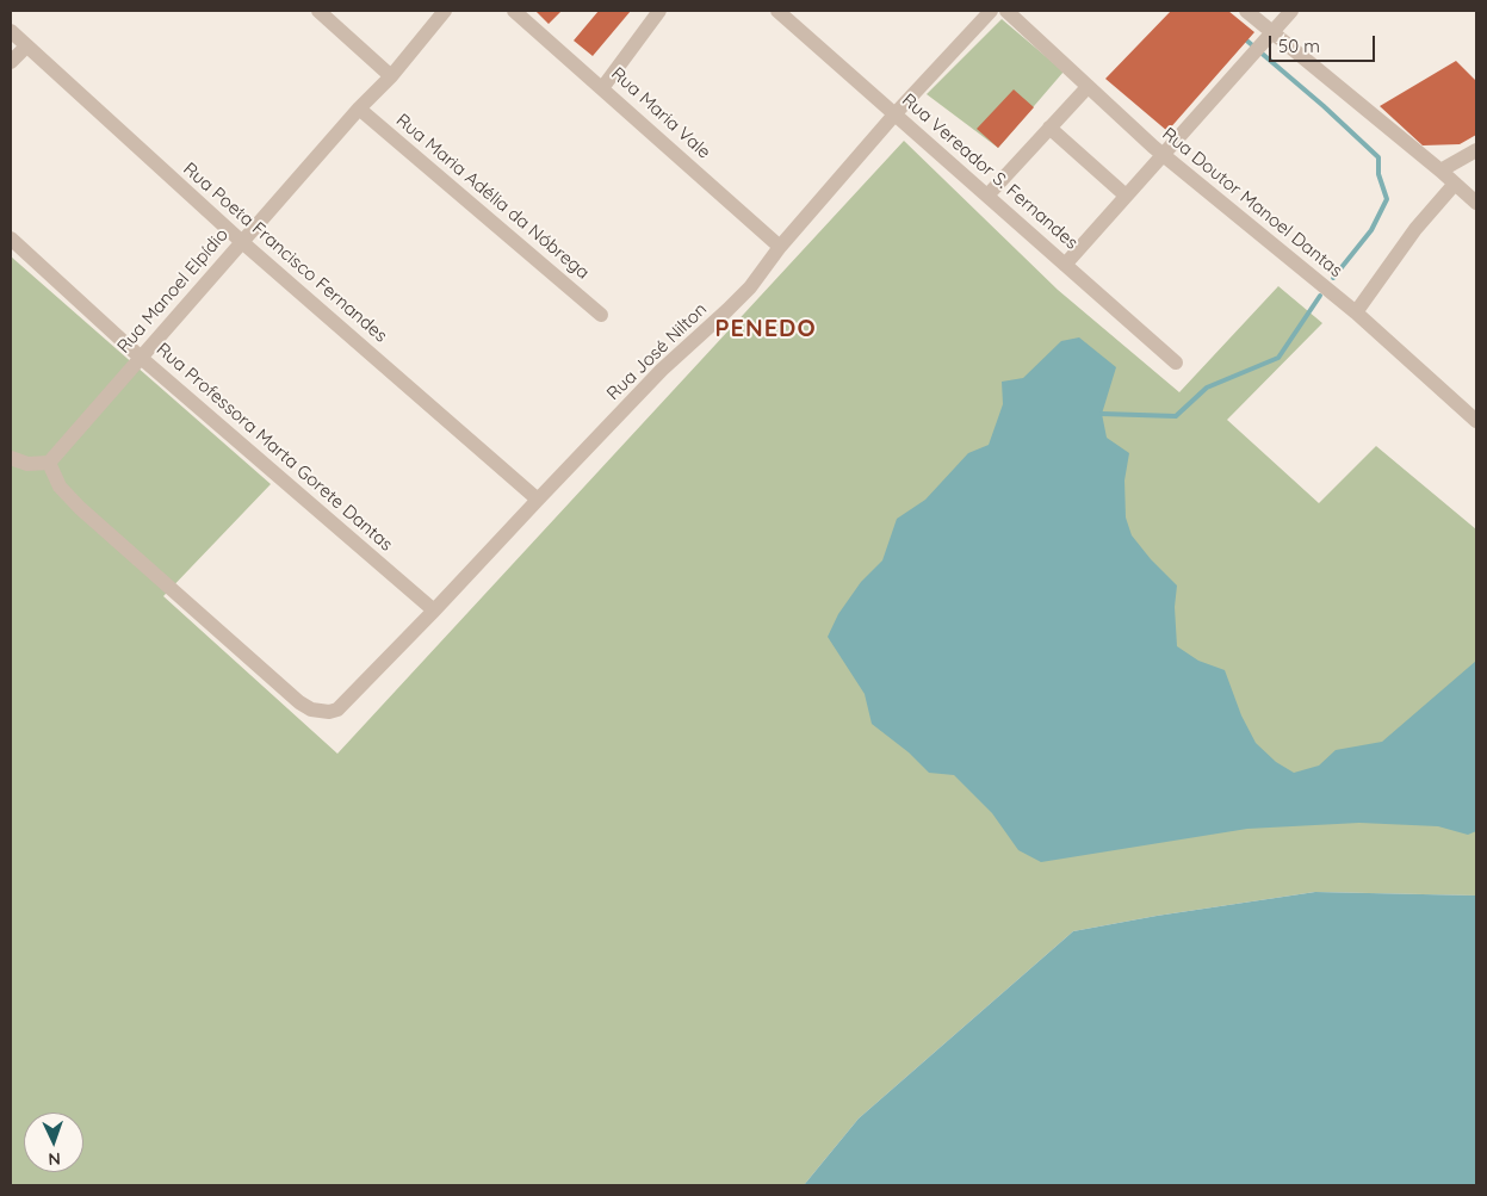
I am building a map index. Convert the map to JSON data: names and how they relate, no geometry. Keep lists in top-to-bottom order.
{
  "streets": {
    "street": [
      "Rua Maria Vale",
      "Rua Vereador S. Fernandes",
      "Rua Maria Adélia da Nóbrega",
      "Rua Doutor Manoel Dantas",
      "Rua Poeta Francisco Fernandes",
      "Rua Manoel Elpídio",
      "Rua José Nilton",
      "Rua Professora Marta Gorete Dantas"
    ]
  },
  "crossings": [
    ["Rua Maria Vale", "Rua José Nilton"],
    ["Rua Vereador S. Fernandes", "Rua José Nilton"],
    ["Rua Maria Adélia da Nóbrega", "Rua Manoel Elpídio"],
    ["Rua Poeta Francisco Fernandes", "Rua Manoel Elpídio"],
    ["Rua Poeta Francisco Fernandes", "Rua José Nilton"],
    ["Rua Manoel Elpídio", "Rua José Nilton"],
    ["Rua Manoel Elpídio", "Rua Professora Marta Gorete Dantas"],
    ["Rua José Nilton", "Rua Professora Marta Gorete Dantas"]
  ],
  "districts": ["PENEDO"],
  "scale_bar": "50 m",
  "north": "bottom"
}
